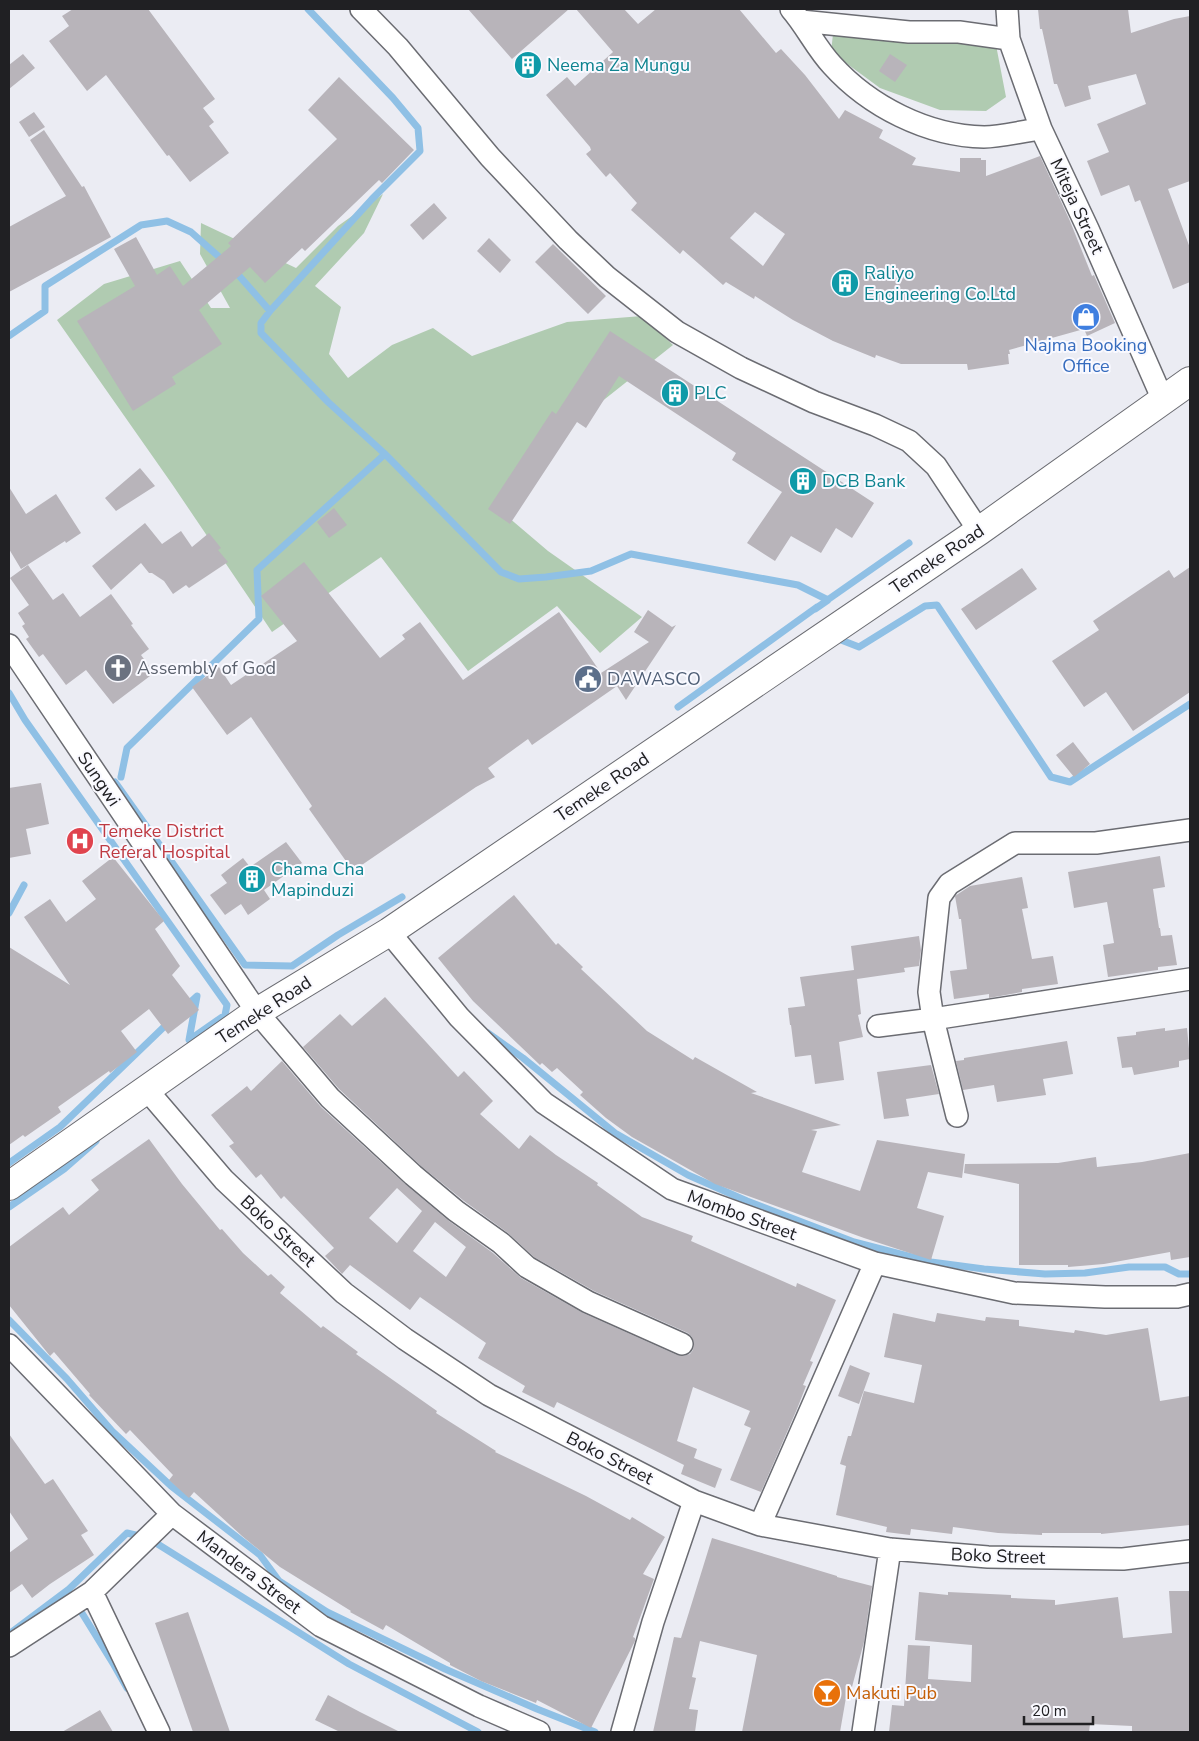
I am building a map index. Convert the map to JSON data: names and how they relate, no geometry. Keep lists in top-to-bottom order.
{
  "streets": {
    "street": [
      "Miteja Street",
      "Temeke Road",
      "Sungwi",
      "Mombo Street",
      "Boko Street",
      "Mandera Street"
    ]
  },
  "crossings": [
    ["Miteja Street", "Temeke Road"],
    ["Temeke Road", "Sungwi"],
    ["Temeke Road", "Mombo Street"],
    ["Temeke Road", "Boko Street"]
  ],
  "places": {
    "building": [
      "Neema Za Mungu",
      "Raliyo Engineering Co.Ltd",
      "PLC",
      "DCB Bank",
      "Chama Cha Mapinduzi"
    ],
    "shop": ["Najma Booking Office"],
    "church": ["Assembly of God"],
    "public building": ["DAWASCO"],
    "hospital": ["Temeke District Referal Hospital"],
    "bar": ["Makuti Pub"]
  },
  "scale_bar": "20 m"
}
